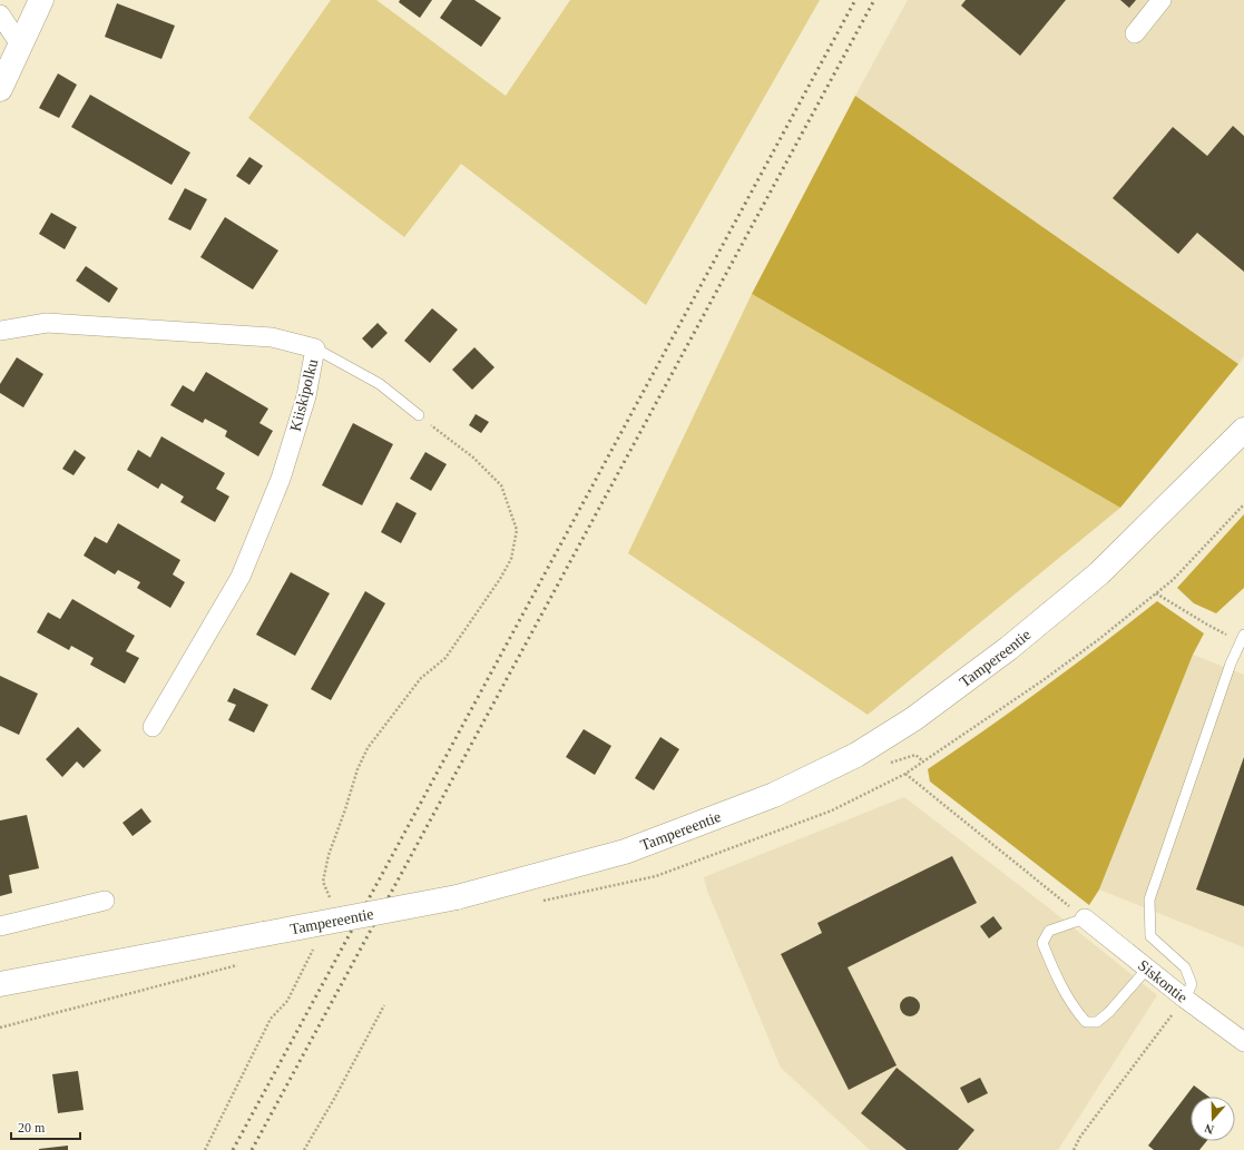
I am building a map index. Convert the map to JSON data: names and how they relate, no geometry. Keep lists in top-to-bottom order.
{
  "streets": {
    "main road": ["Tampereentie"],
    "street": ["Kiiskipolku", "Siskontie"]
  },
  "scale_bar": "20 m",
  "north": "bottom"
}
